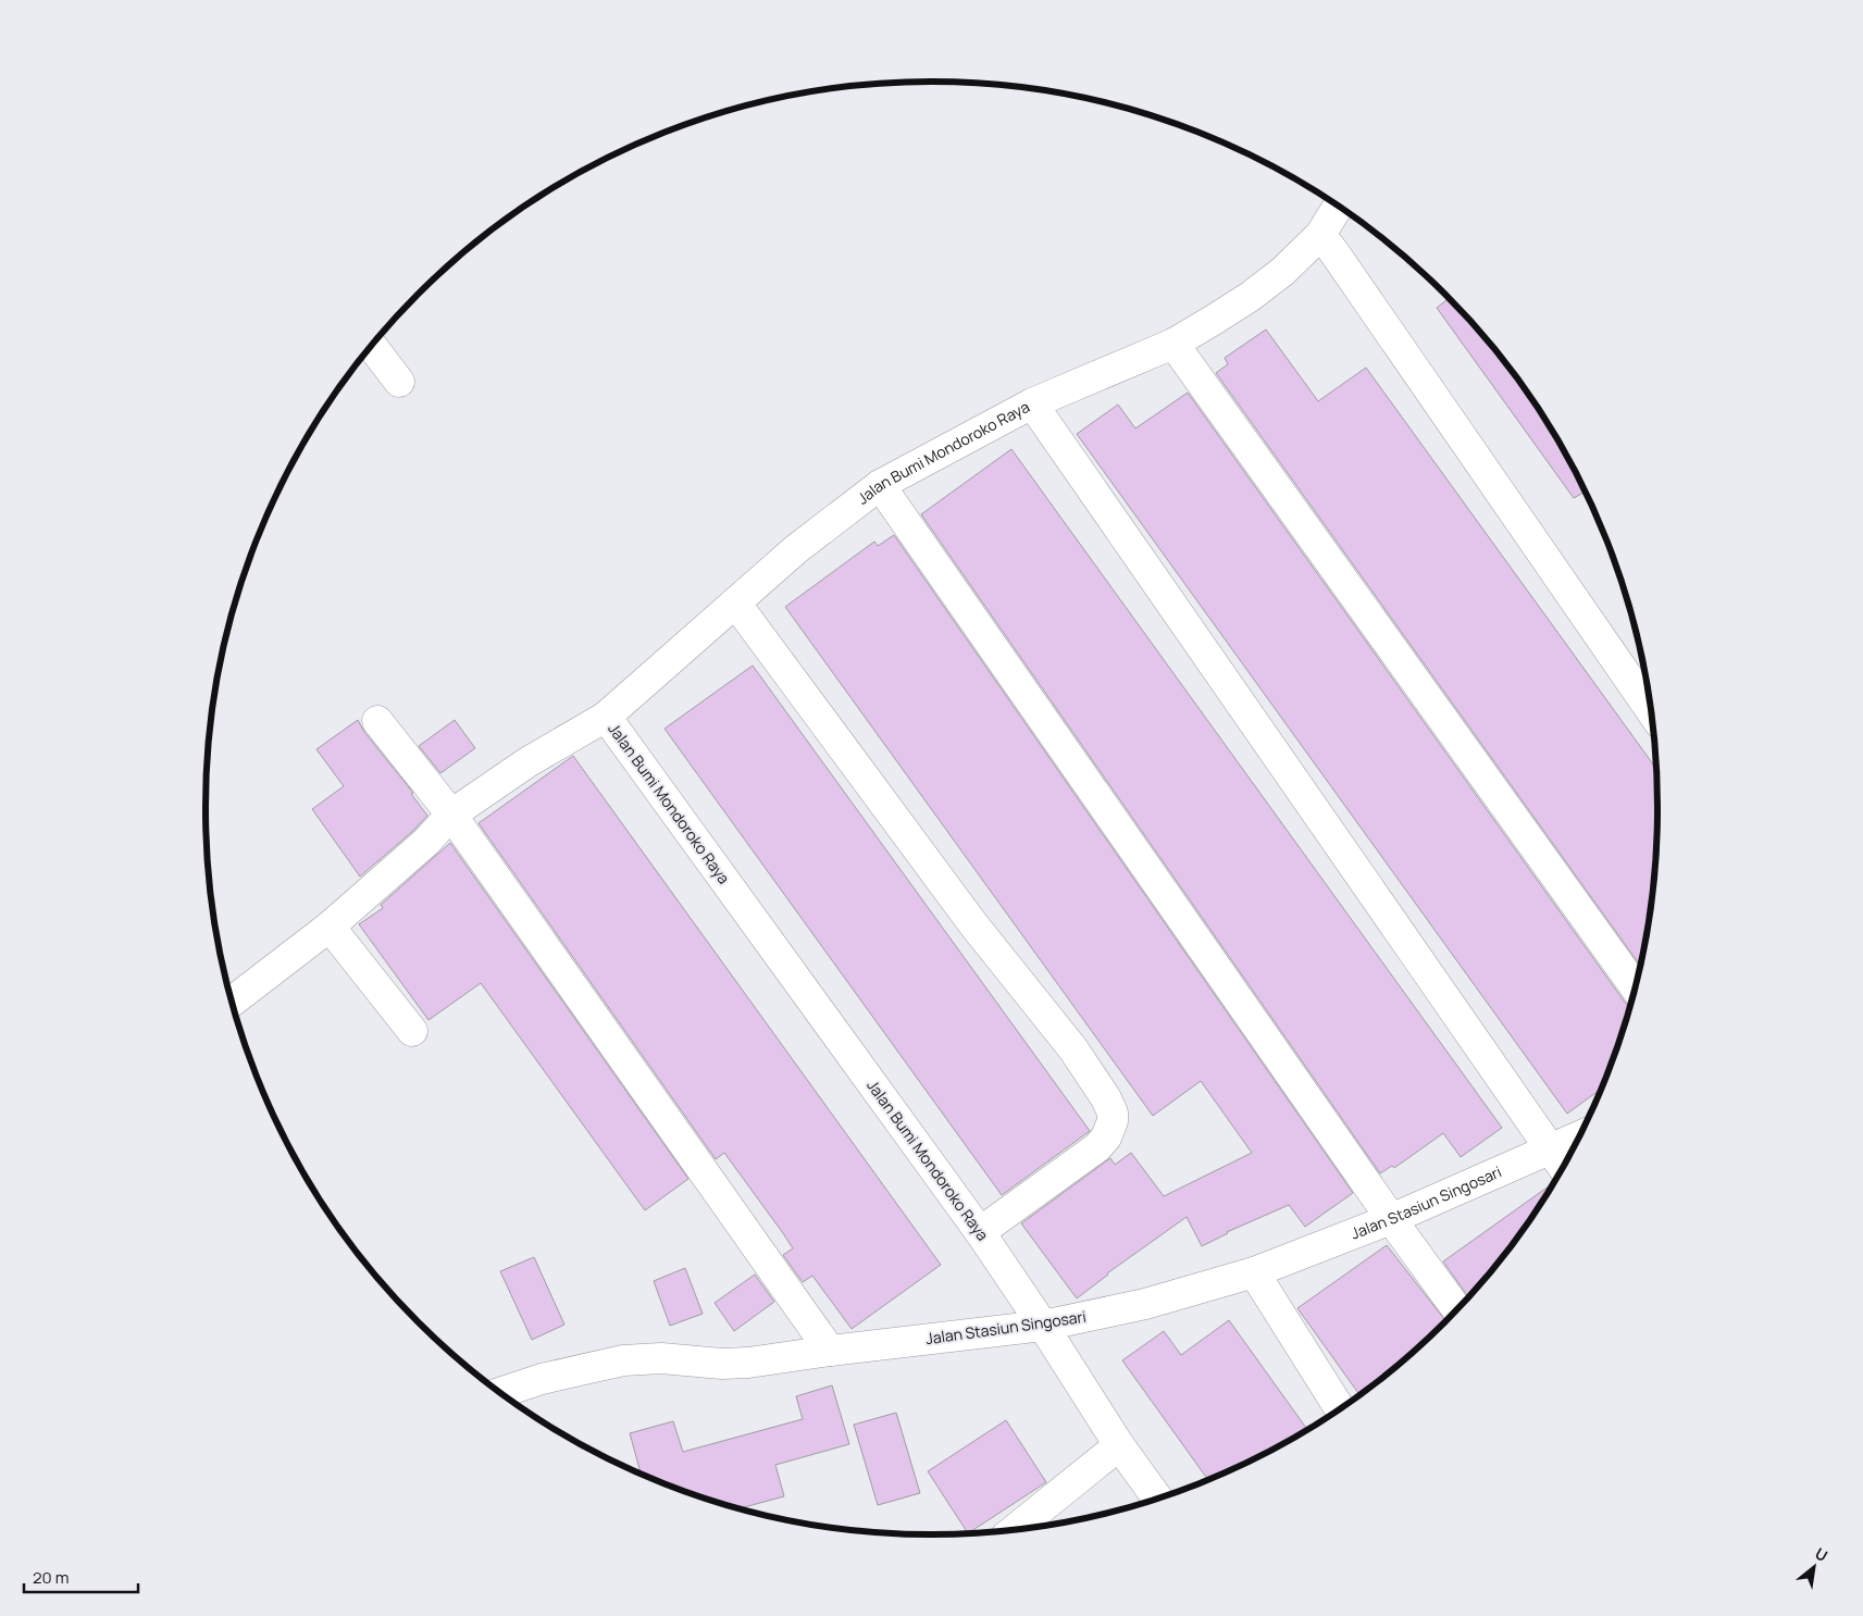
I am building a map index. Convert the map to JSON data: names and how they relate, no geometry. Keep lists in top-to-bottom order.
{
  "streets": {
    "street": ["Jalan Bumi Mondoroko Raya", "Jalan Stasiun Singosari"]
  },
  "crossings": [
    ["Jalan Bumi Mondoroko Raya", "Jalan Stasiun Singosari"]
  ],
  "scale_bar": "20 m",
  "north": "top right"
}
